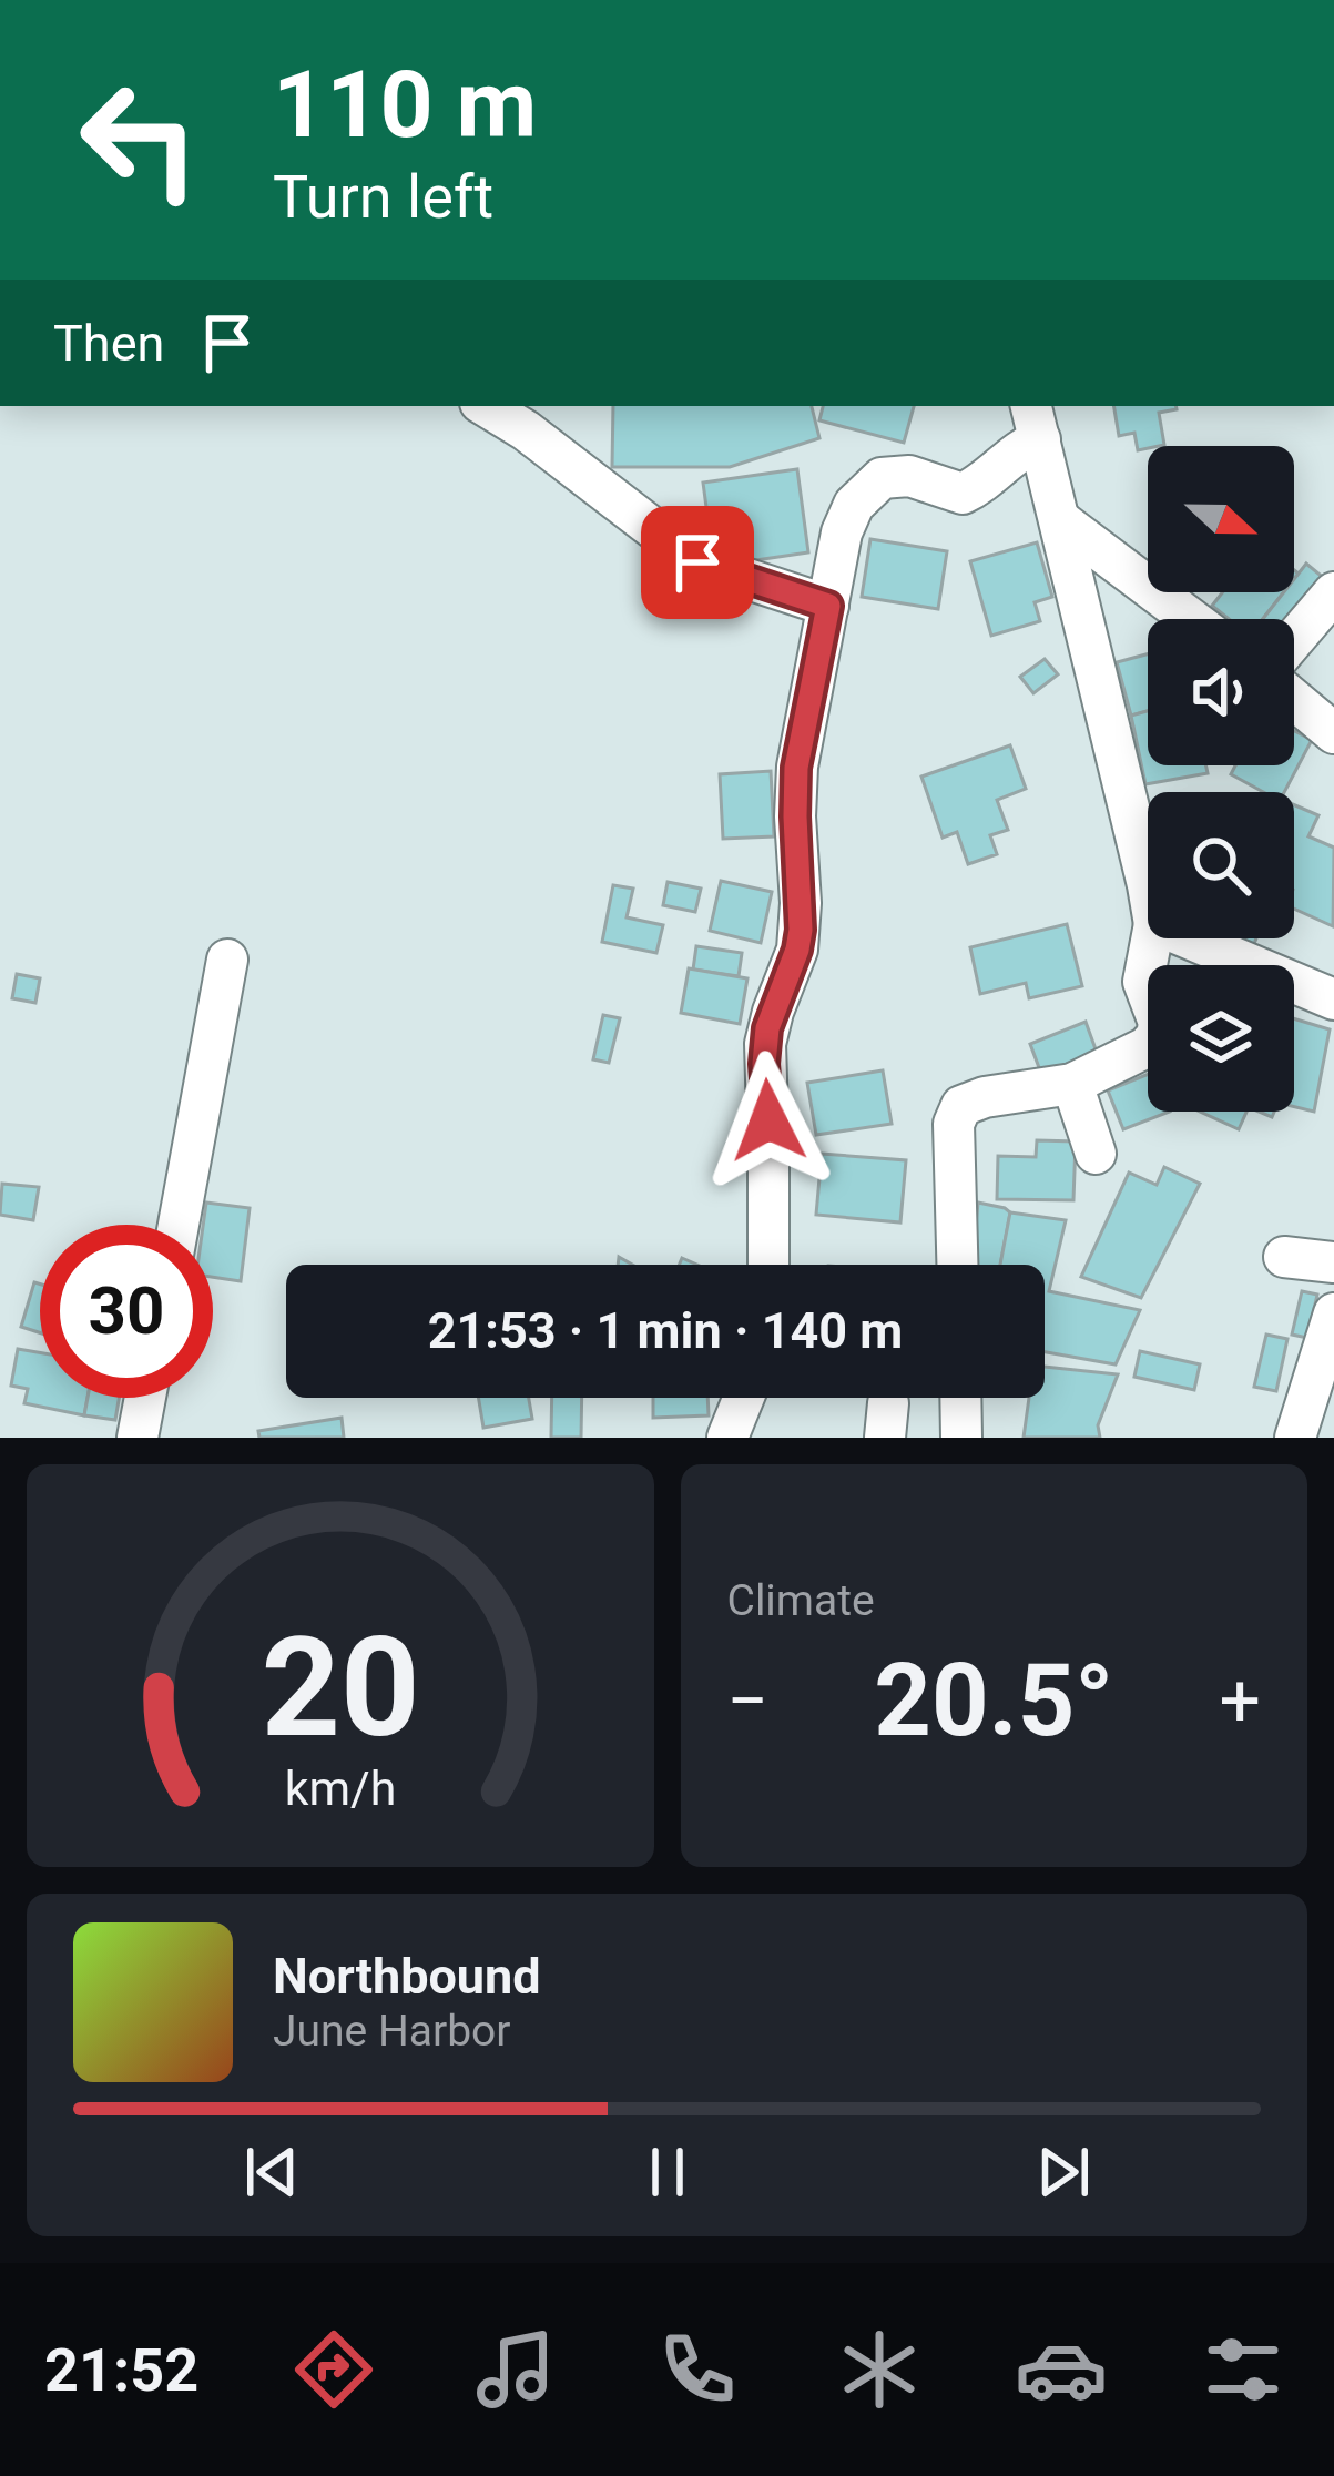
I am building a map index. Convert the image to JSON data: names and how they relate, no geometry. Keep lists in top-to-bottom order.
{
  "north": "right",
  "page": {
    "turn": ["110 m", "Turn left"],
    "then": "Then",
    "limit": "30",
    "trip": "21:53 · 1 min · 140 m",
    "tile": "Climate",
    "heat": ["−", "20.5°", "+"],
    "song": ["Northbound", "June Harbor"],
    "tabs": "21:52",
    "gauge": ["20", "km/h"]
  }
}
